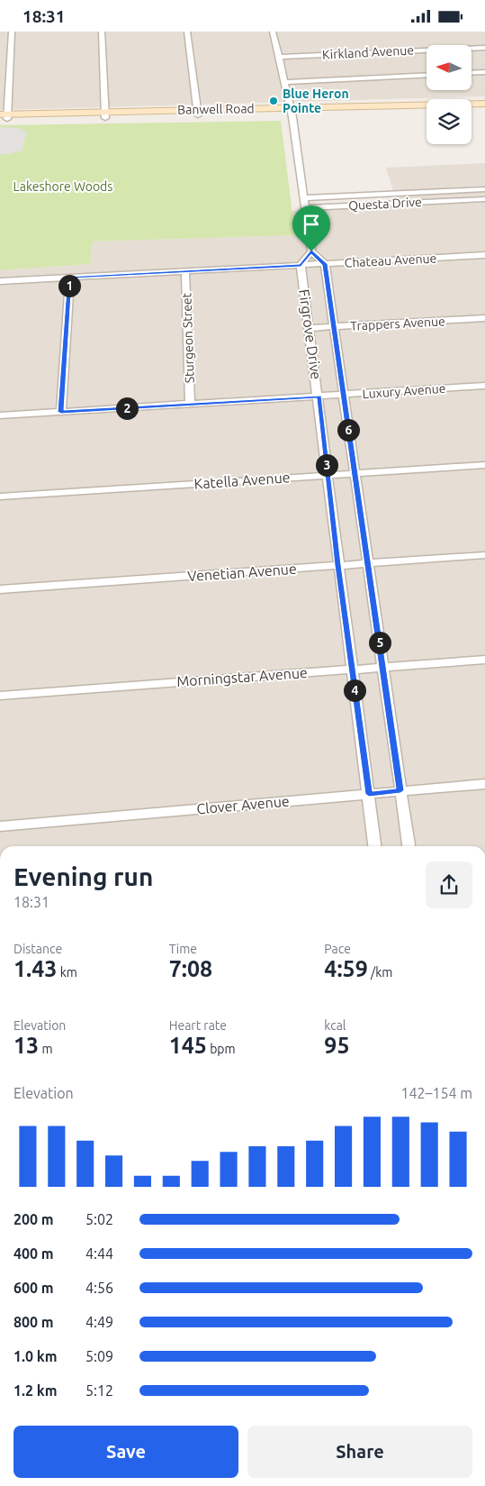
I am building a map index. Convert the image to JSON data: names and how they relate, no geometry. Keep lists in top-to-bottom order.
{
  "streets": {
    "main road": ["Banwell Road"],
    "street": [
      "Kirkland Avenue",
      "Questa Drive",
      "Chateau Avenue",
      "Trappers Avenue",
      "Firgrove Drive",
      "Sturgeon Street",
      "Luxury Avenue",
      "Katella Avenue",
      "Venetian Avenue",
      "Morningstar Avenue",
      "Clover Avenue"
    ]
  },
  "crossings": [
    ["Chateau Avenue", "Firgrove Drive"],
    ["Chateau Avenue", "Sturgeon Street"],
    ["Trappers Avenue", "Firgrove Drive"],
    ["Firgrove Drive", "Luxury Avenue"],
    ["Firgrove Drive", "Katella Avenue"],
    ["Firgrove Drive", "Venetian Avenue"],
    ["Firgrove Drive", "Morningstar Avenue"],
    ["Firgrove Drive", "Clover Avenue"],
    ["Sturgeon Street", "Luxury Avenue"]
  ],
  "parks": ["Lakeshore Woods"],
  "places": ["Blue Heron Pointe"],
  "north": "left",
  "page": {
    "status": "18:31",
    "pins": [
      "1",
      "2",
      "6",
      "3",
      "5",
      "4"
    ],
    "heading": ["Evening run", "18:31"],
    "stats": [
      ["Distance", "1.43 km"],
      ["Time", "7:08"],
      ["Pace", "4:59 /km"],
      ["Elevation", "13 m"],
      ["Heart rate", "145 bpm"],
      ["kcal", "95"]
    ],
    "chart": ["Elevation", "142–154 m"],
    "list": [
      {
        "name": "200 m",
        "note": "5:02"
      },
      {
        "name": "400 m",
        "note": "4:44"
      },
      {
        "name": "600 m",
        "note": "4:56"
      },
      {
        "name": "800 m",
        "note": "4:49"
      },
      {
        "name": "1.0 km",
        "note": "5:09"
      },
      {
        "name": "1.2 km",
        "note": "5:12"
      }
    ],
    "buttons": ["Save", "Share"]
  }
}
